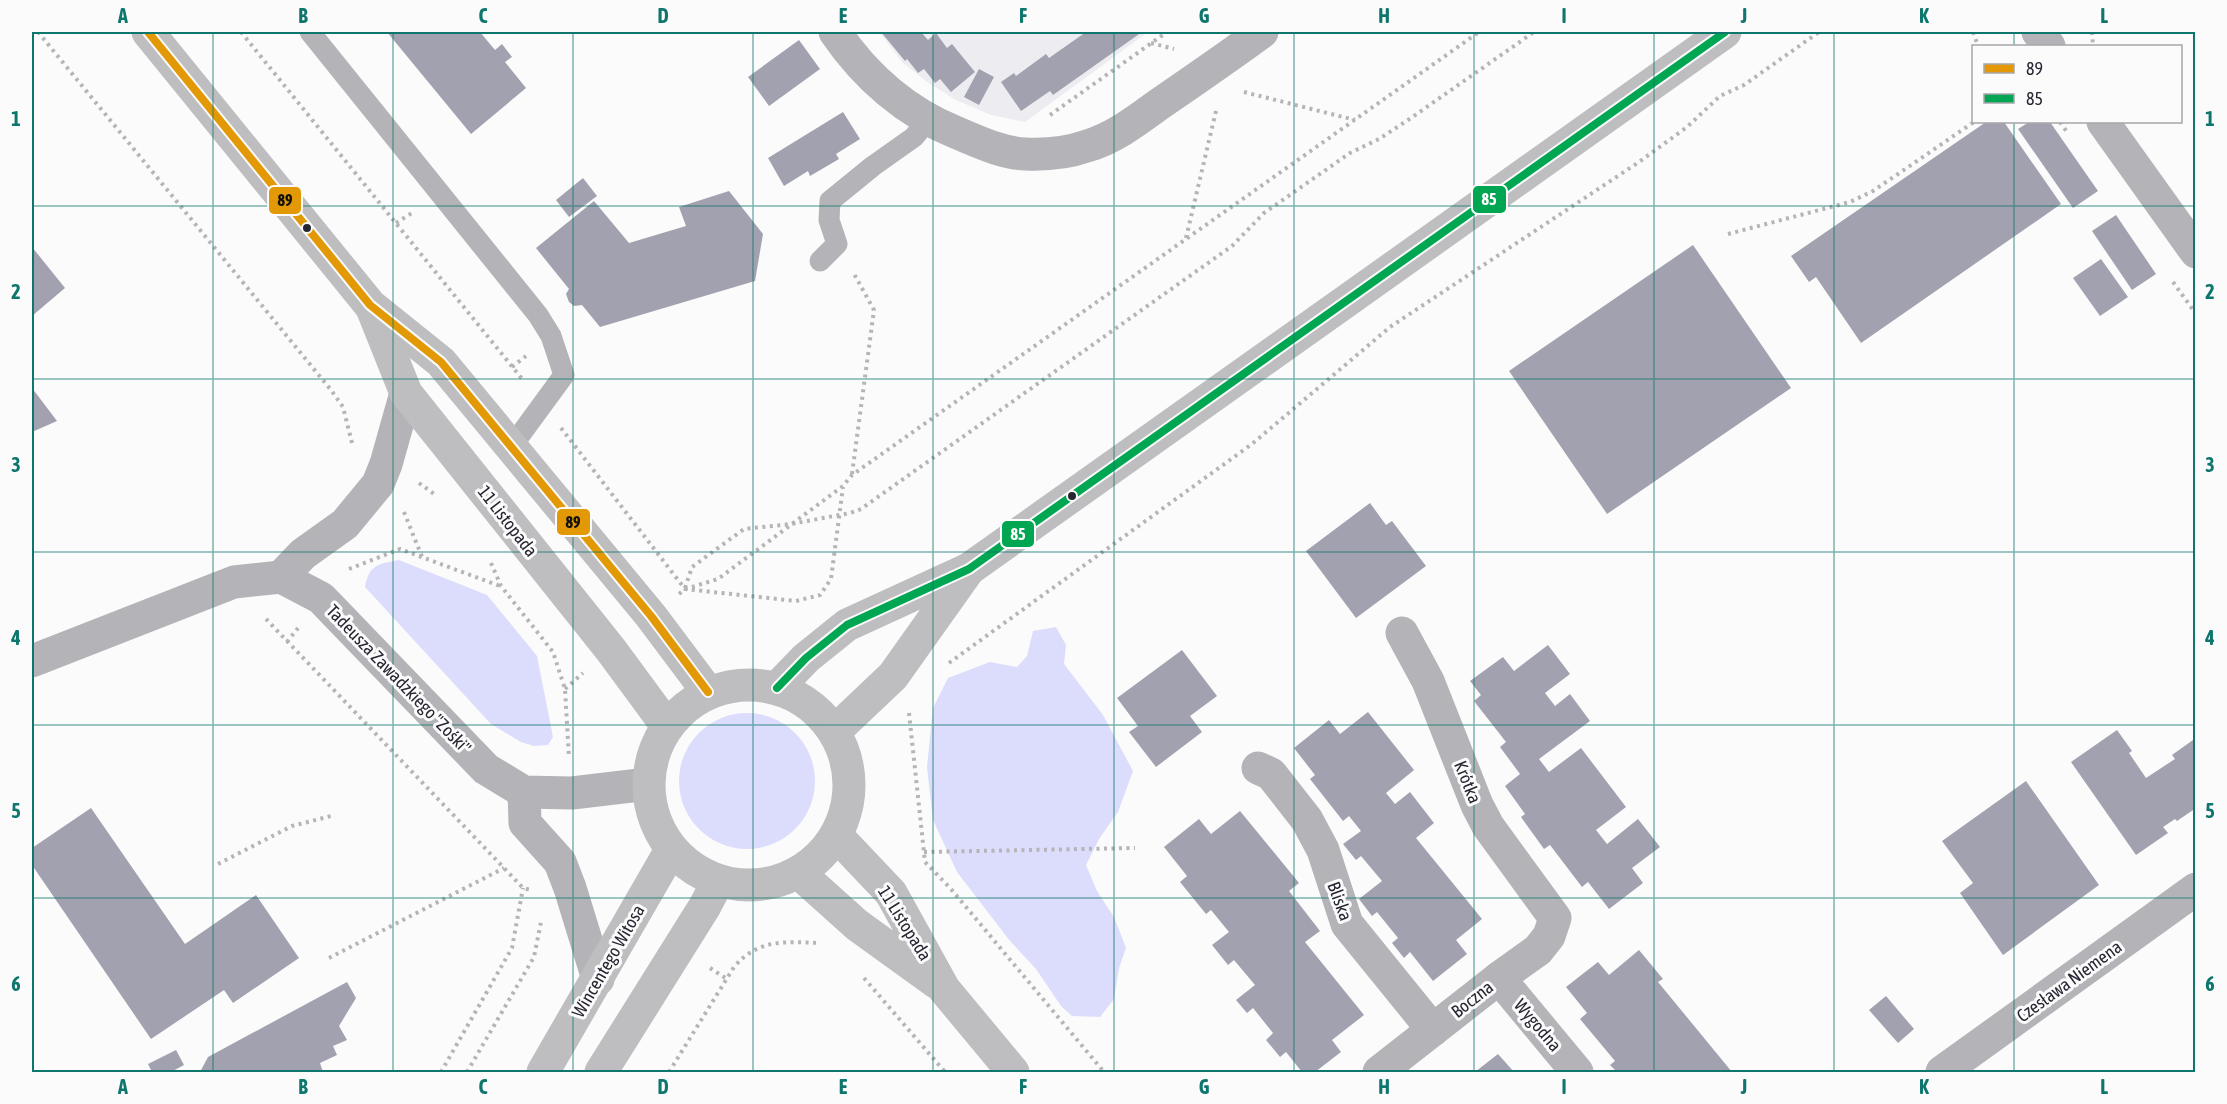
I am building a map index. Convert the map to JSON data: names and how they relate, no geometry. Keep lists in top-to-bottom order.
{
  "streets": {
    "main road": ["11 Listopada", "Wincentego Witosa"],
    "street": [
      "Tadeusza Zawadzkiego \"Zośki\"",
      "Krótka",
      "Bliska",
      "Czesława Niemena",
      "Boczna",
      "Wygodna"
    ]
  },
  "crossings": [
    ["11 Listopada", "Tadeusza Zawadzkiego \"Zośki\""],
    ["11 Listopada", "Wincentego Witosa"],
    ["Tadeusza Zawadzkiego \"Zośki\"", "Wincentego Witosa"],
    ["Krótka", "Boczna"],
    ["Bliska", "Boczna"],
    ["Boczna", "Wygodna"]
  ],
  "lines": ["transit line 89", "transit line 85"],
  "legend": ["89", "85"],
  "grid": {
    "columns": [
      "A",
      "B",
      "C",
      "D",
      "E",
      "F",
      "G",
      "H",
      "I",
      "J",
      "K",
      "L"
    ],
    "rows": [
      "1",
      "2",
      "3",
      "4",
      "5",
      "6"
    ]
  }
}
